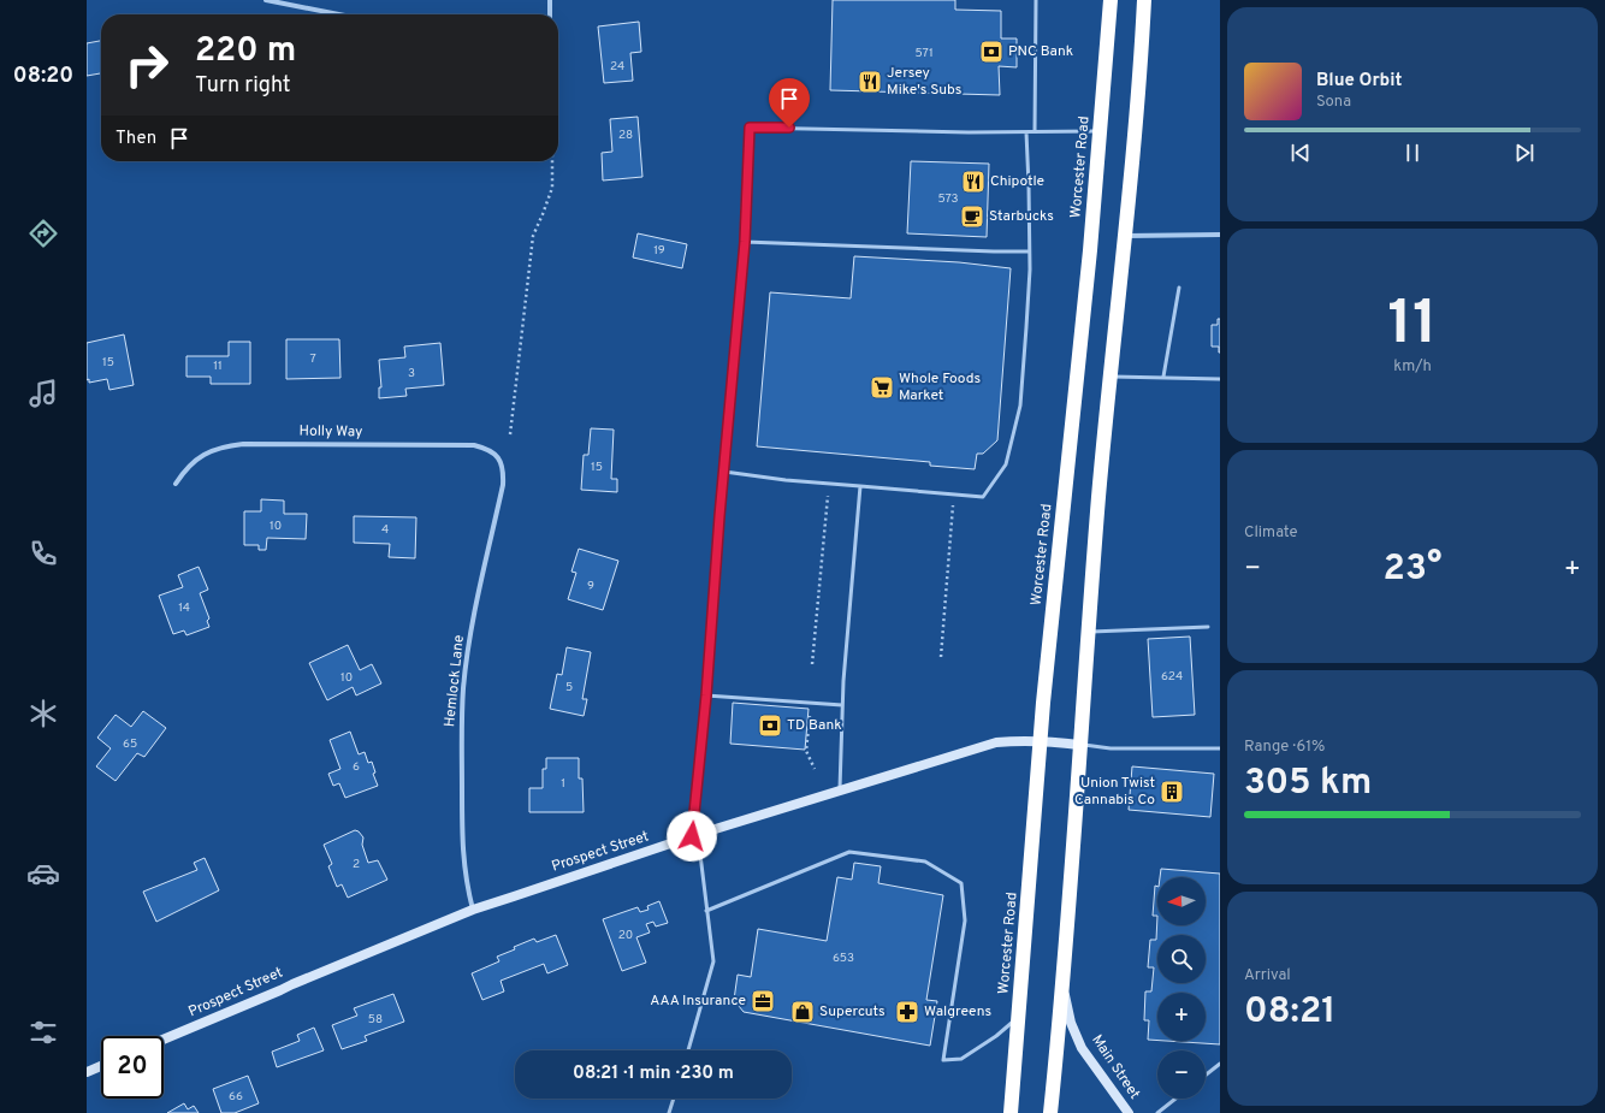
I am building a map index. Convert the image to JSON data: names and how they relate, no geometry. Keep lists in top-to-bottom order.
{
  "streets": {
    "highway": ["Worcester Road"],
    "street": [
      "Holly Way",
      "Hemlock Lane",
      "Prospect Street",
      "Main Street"
    ]
  },
  "crossings": [
    ["Worcester Road", "Prospect Street"],
    ["Holly Way", "Hemlock Lane"],
    ["Hemlock Lane", "Prospect Street"]
  ],
  "places": {
    "bank": ["PNC Bank", "TD Bank"],
    "restaurant": ["Jersey Mike's Subs", "Chipotle"],
    "cafe": ["Starbucks"],
    "supermarket": ["Whole Foods Market"],
    "building": ["Union Twist Cannabis Co"],
    "office": ["AAA Insurance"],
    "shop": ["Supercuts"],
    "pharmacy": ["Walgreens"]
  },
  "house_numbers": [
    "571",
    "24",
    "28",
    "573",
    "19",
    "7",
    "15",
    "11",
    "3",
    "15",
    "10",
    "4",
    "9",
    "14",
    "624",
    "10",
    "5",
    "65",
    "6",
    "1",
    "2",
    "20",
    "653",
    "58",
    "66"
  ],
  "north": "left",
  "page": {
    "tabs": "08:20",
    "turn": ["220 m", "Turn right"],
    "song": ["Blue Orbit", "Sona"],
    "then": "Then",
    "tile": [
      ["11", "km/h"],
      "Climate",
      ["Range · 61%", "305 km"],
      ["Arrival", "08:21"]
    ],
    "heat": ["−", "23°", "+"],
    "map_buttons": ["+", "−"],
    "limit": "20",
    "trip": "08:21 · 1 min · 230 m"
  }
}
